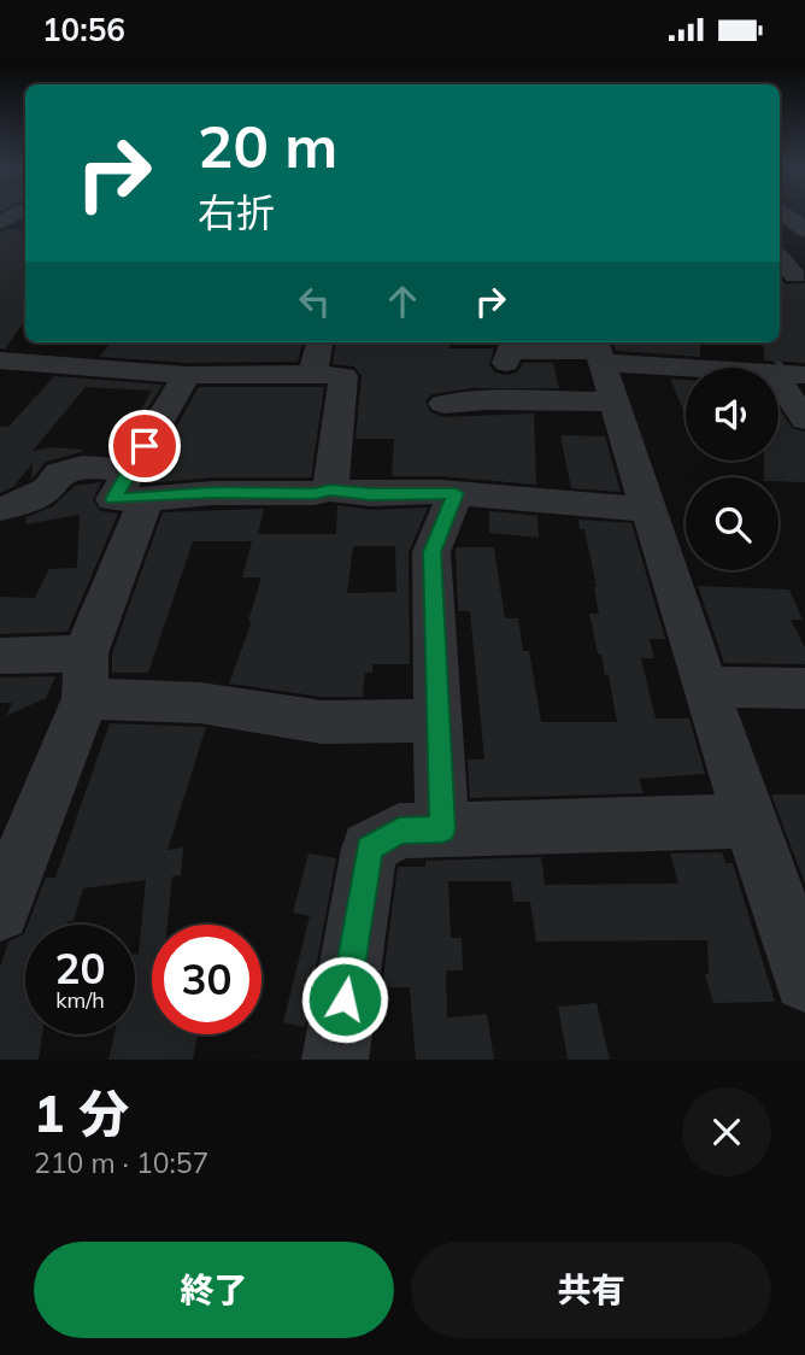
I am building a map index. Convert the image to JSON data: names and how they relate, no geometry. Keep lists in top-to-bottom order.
{
  "page": {
    "status": "10:56",
    "turn": ["20 m", "右折"],
    "speed": "20 km/h",
    "limit": "30",
    "heading": ["1 分", "210 m · 10:57"],
    "buttons": ["終了", "共有"]
  }
}
